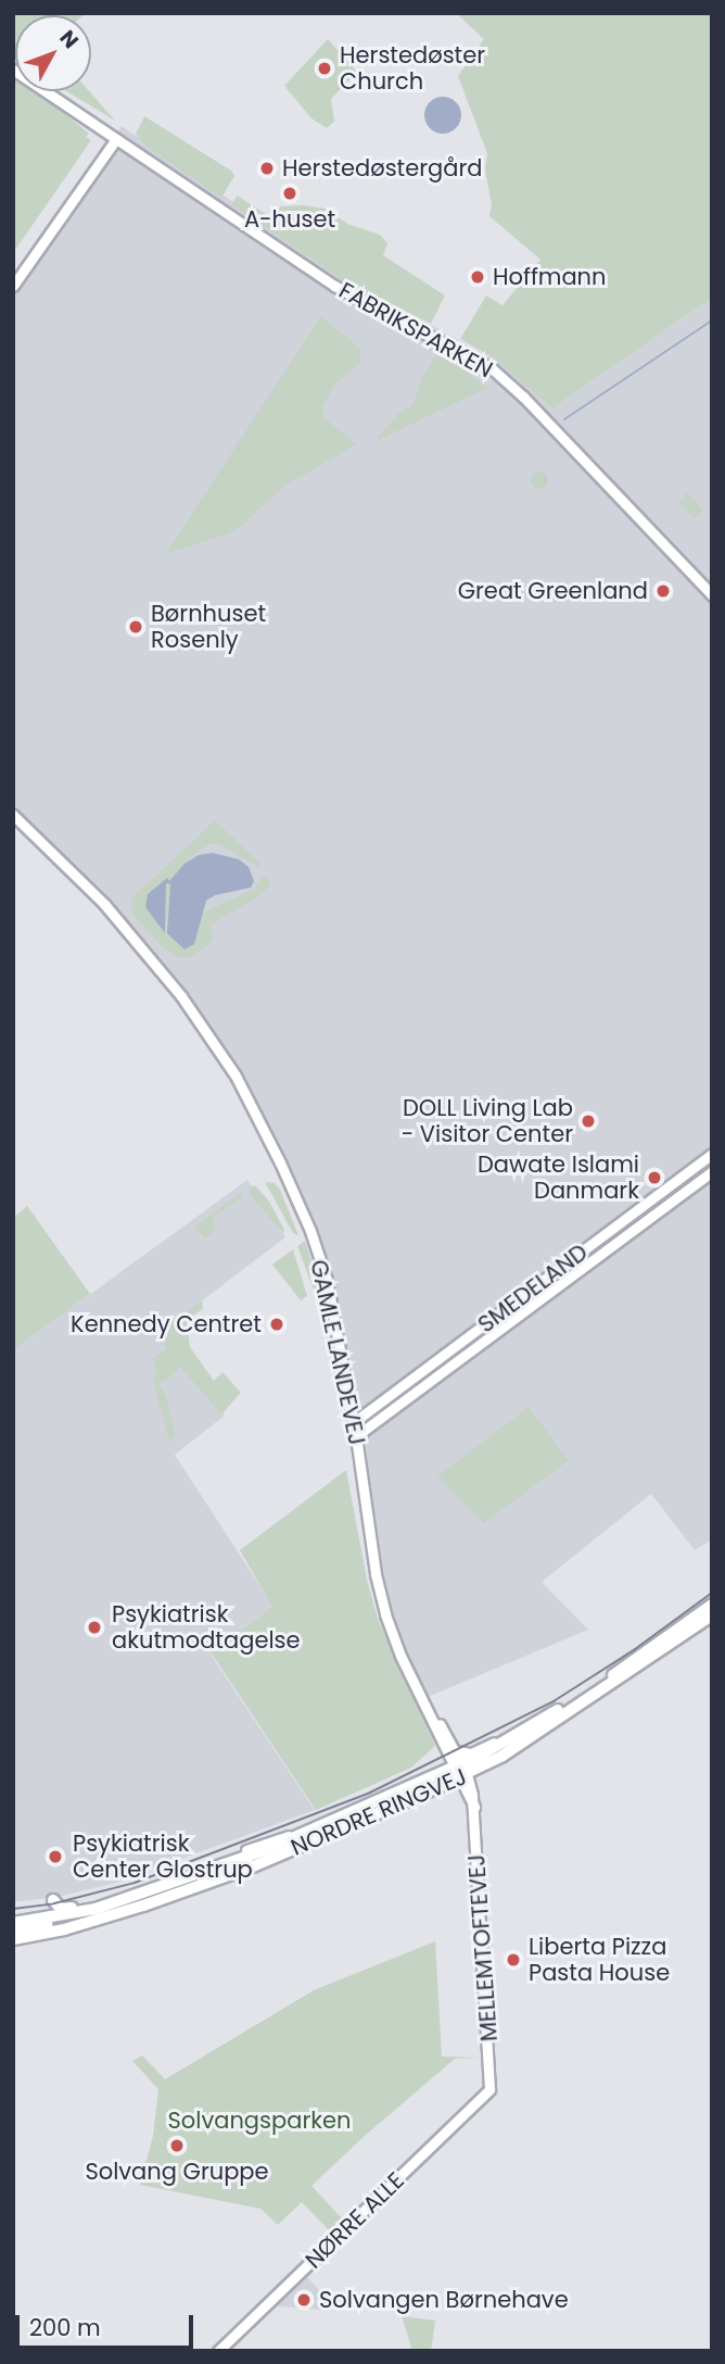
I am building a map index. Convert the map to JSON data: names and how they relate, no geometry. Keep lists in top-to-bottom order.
{
  "streets": {
    "main road": ["NORDRE RINGVEJ"],
    "street": [
      "FABRIKSPARKEN",
      "SMEDELAND",
      "GAMLE LANDEVEJ",
      "MELLEMTOFTEVEJ",
      "NØRRE ALLE"
    ]
  },
  "crossings": [
    ["SMEDELAND", "GAMLE LANDEVEJ"],
    ["GAMLE LANDEVEJ", "NORDRE RINGVEJ"],
    ["GAMLE LANDEVEJ", "MELLEMTOFTEVEJ"],
    ["NORDRE RINGVEJ", "MELLEMTOFTEVEJ"],
    ["MELLEMTOFTEVEJ", "NØRRE ALLE"]
  ],
  "parks": ["Solvangsparken"],
  "places": [
    "Herstedøster Church",
    "Herstedøstergård",
    "A-huset",
    "Hoffmann",
    "Great Greenland",
    "Børnhuset Rosenly",
    "DOLL Living Lab - Visitor Center",
    "Dawate Islami Danmark",
    "Kennedy Centret",
    "Psykiatrisk akutmodtagelse",
    "Psykiatrisk Center Glostrup",
    "Liberta Pizza Pasta House",
    "Solvang Gruppe",
    "Solvangen Børnehave"
  ],
  "scale_bar": "200 m",
  "north": "top right"
}
